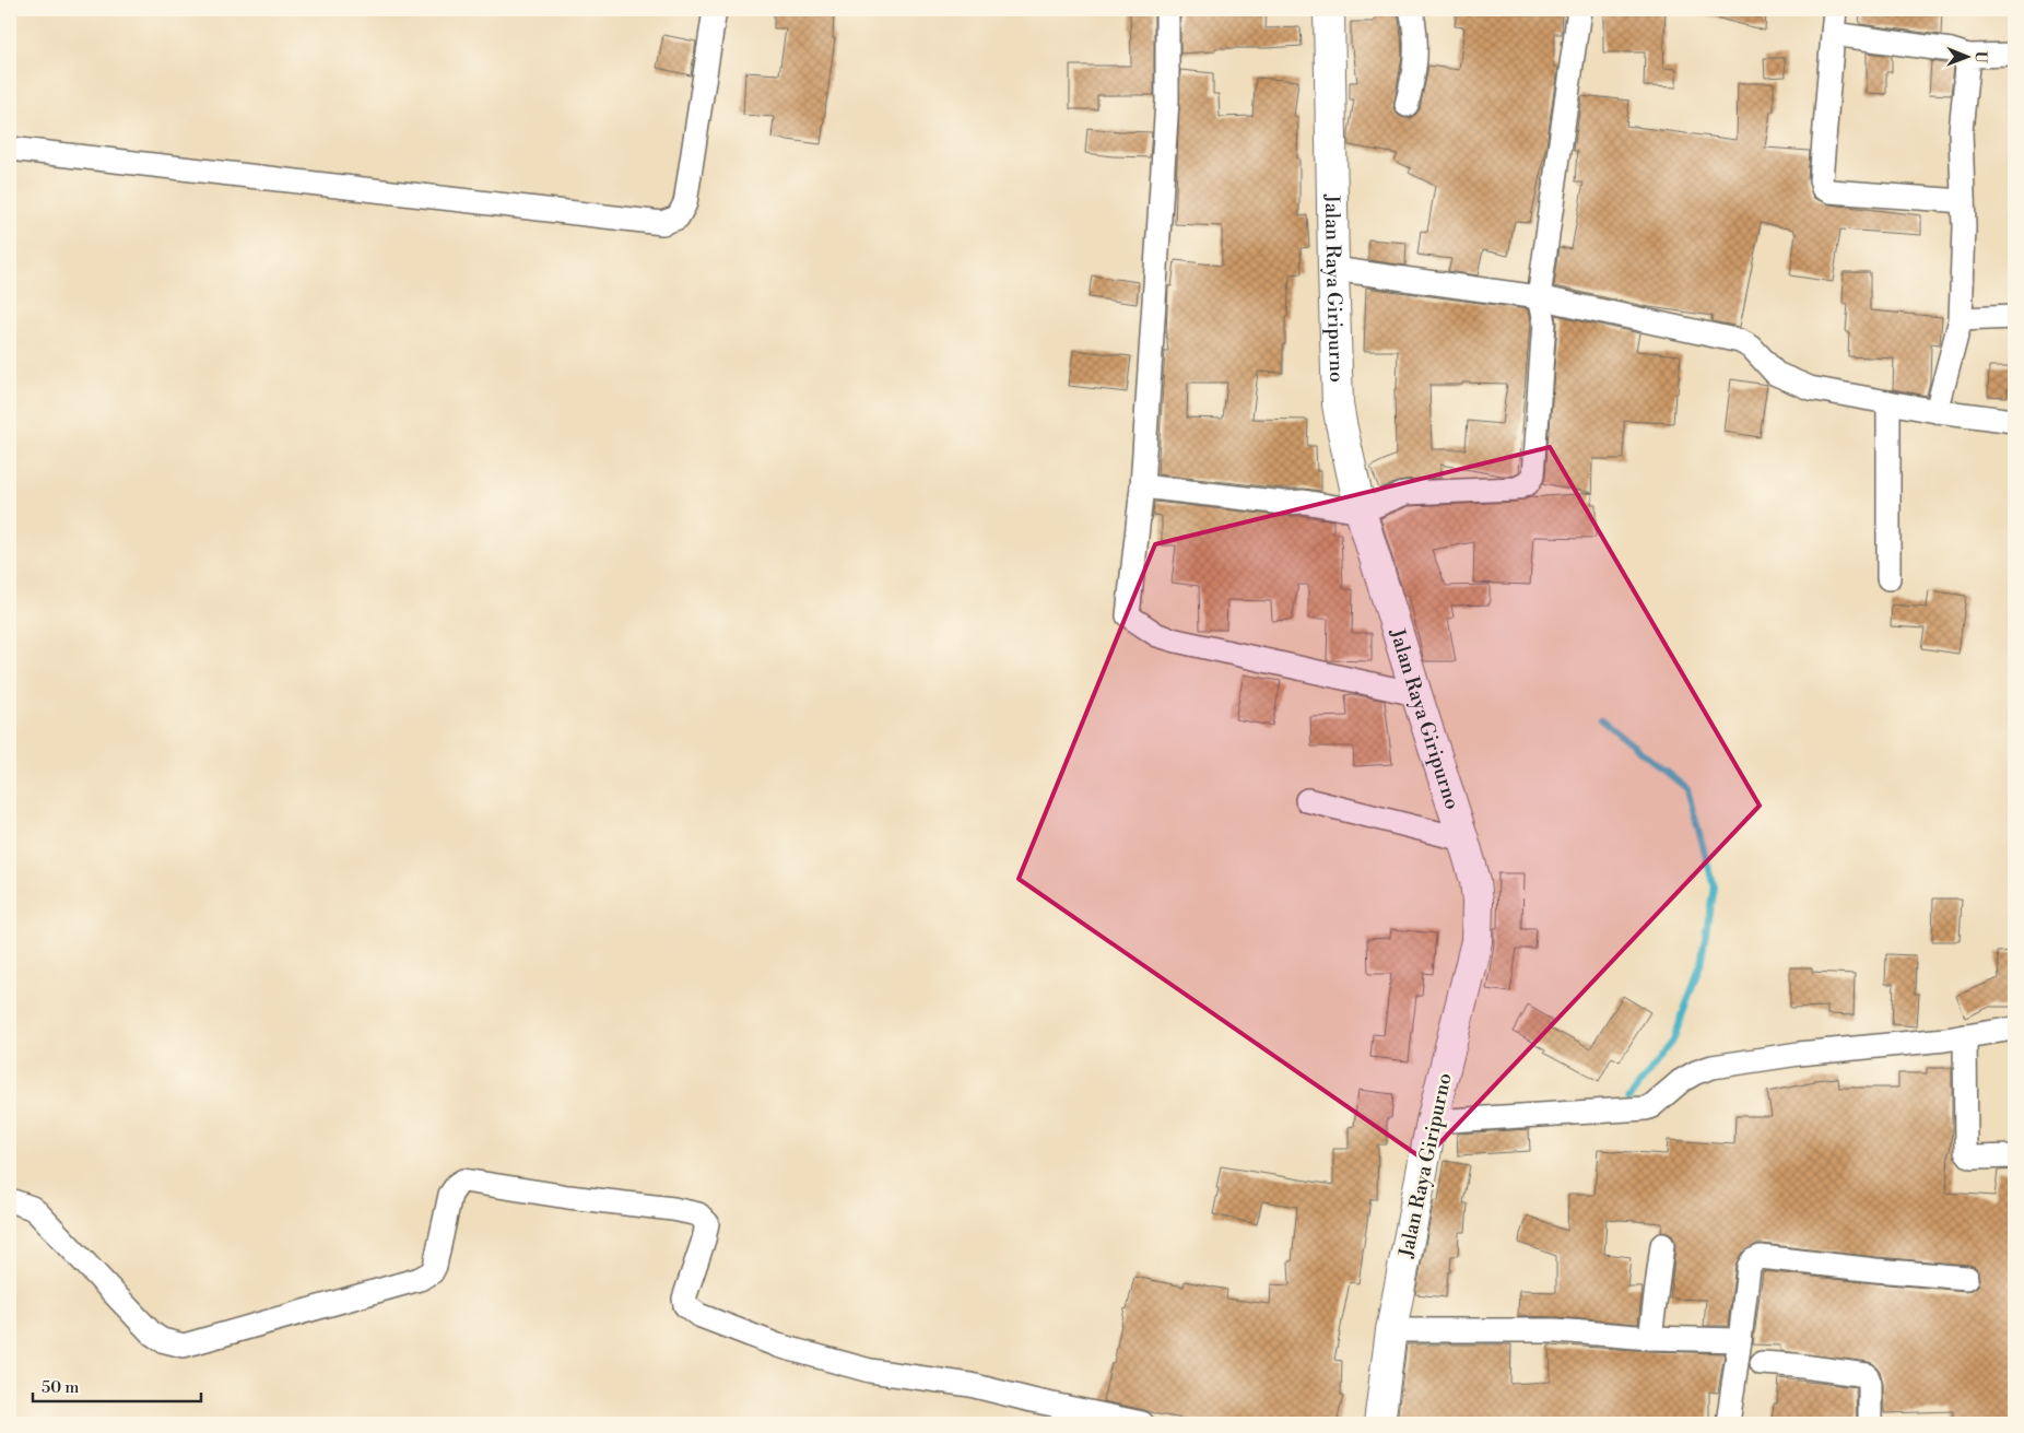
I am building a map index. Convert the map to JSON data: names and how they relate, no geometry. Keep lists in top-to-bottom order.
{
  "streets": {
    "main road": ["Jalan Raya Giripurno"]
  },
  "scale_bar": "50 m",
  "north": "right"
}
